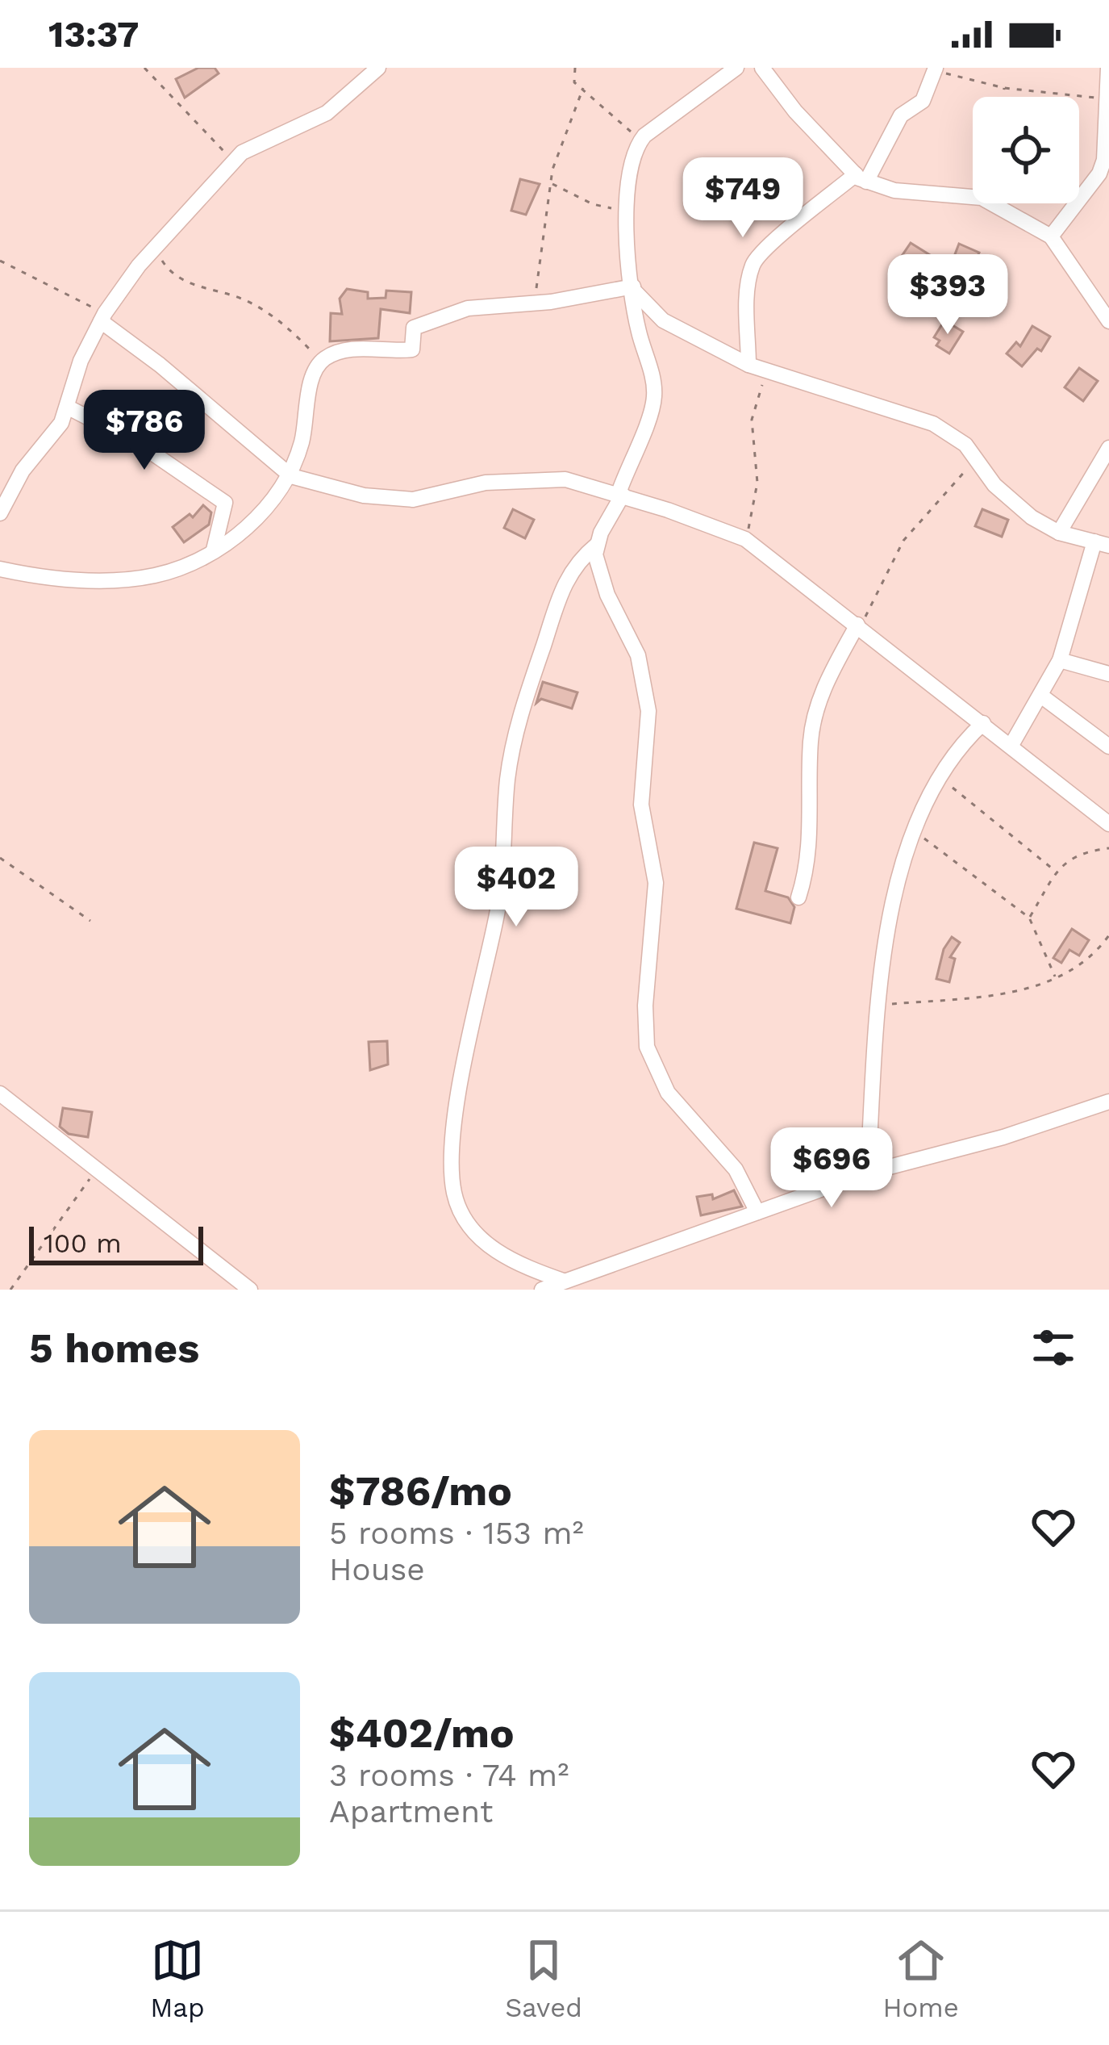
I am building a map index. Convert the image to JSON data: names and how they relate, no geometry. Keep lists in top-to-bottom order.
{
  "scale_bar": "100 m",
  "page": {
    "status": "13:37",
    "price": [
      "$749",
      "$393",
      "$786",
      "$402",
      "$696"
    ],
    "scale": "100 m",
    "heading": "5 homes",
    "list": [
      {
        "name": "$786/mo",
        "note": "5 rooms · 153 m² · House"
      },
      {
        "name": "$402/mo",
        "note": "3 rooms · 74 m² · Apartment"
      }
    ],
    "tabs": ["Map", "Saved", "Home"]
  }
}
